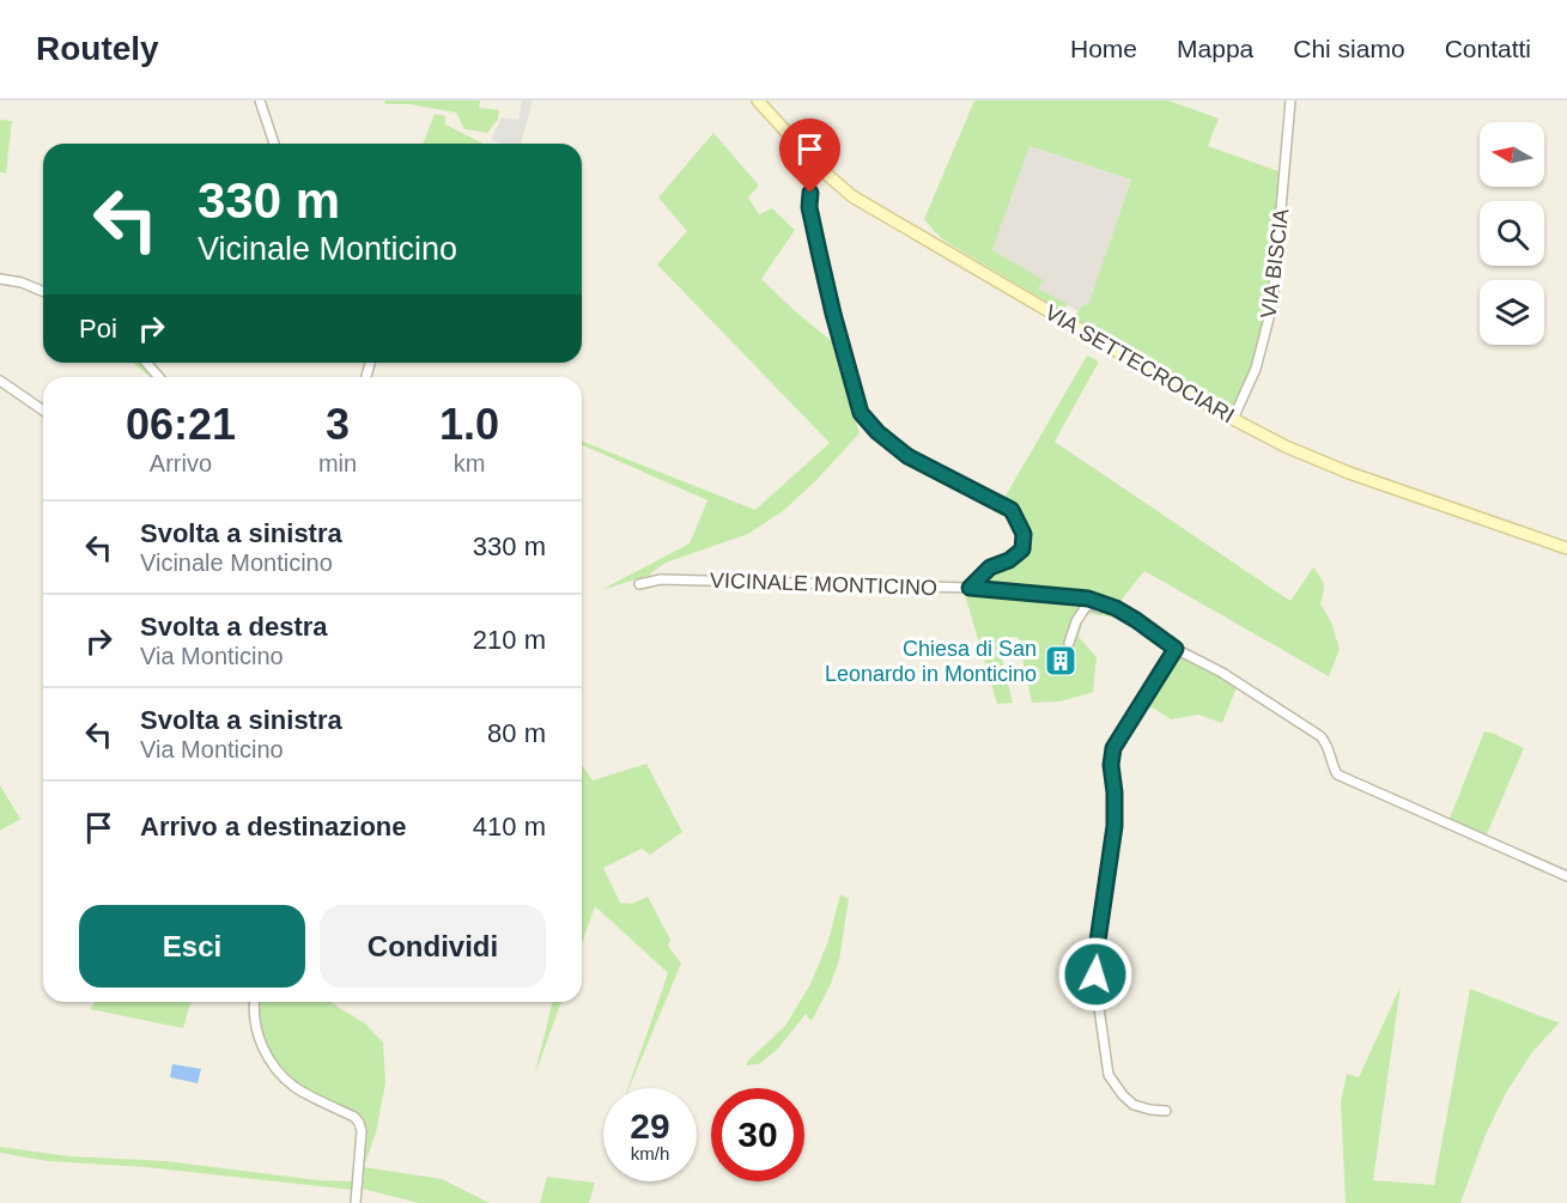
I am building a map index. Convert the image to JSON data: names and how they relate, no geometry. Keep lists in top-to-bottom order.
{
  "streets": {
    "main road": ["VIA SETTECROCIARI"],
    "street": ["VIA BISCIA", "VICINALE MONTICINO"]
  },
  "crossings": [
    ["VIA BISCIA", "VIA SETTECROCIARI"]
  ],
  "places": {
    "building": ["Chiesa di San Leonardo in Monticino"]
  },
  "north": "left",
  "page": {
    "header": "Routely",
    "nav": [
      "Home",
      "Mappa",
      "Chi siamo",
      "Contatti"
    ],
    "turn": ["330 m", "Vicinale Monticino"],
    "then": "Poi",
    "eta": [
      "06:21",
      "Arrivo",
      "3",
      "min",
      "1.0",
      "km"
    ],
    "list": [
      {
        "name": "Svolta a sinistra",
        "note": "Vicinale Monticino",
        "value": "330 m"
      },
      {
        "name": "Svolta a destra",
        "note": "Via Monticino",
        "value": "210 m"
      },
      {
        "name": "Svolta a sinistra",
        "note": "Via Monticino",
        "value": "80 m"
      },
      {
        "name": "Arrivo a destinazione",
        "value": "410 m"
      }
    ],
    "buttons": ["Esci", "Condividi"],
    "speed": "29 km/h",
    "limit": "30"
  }
}
